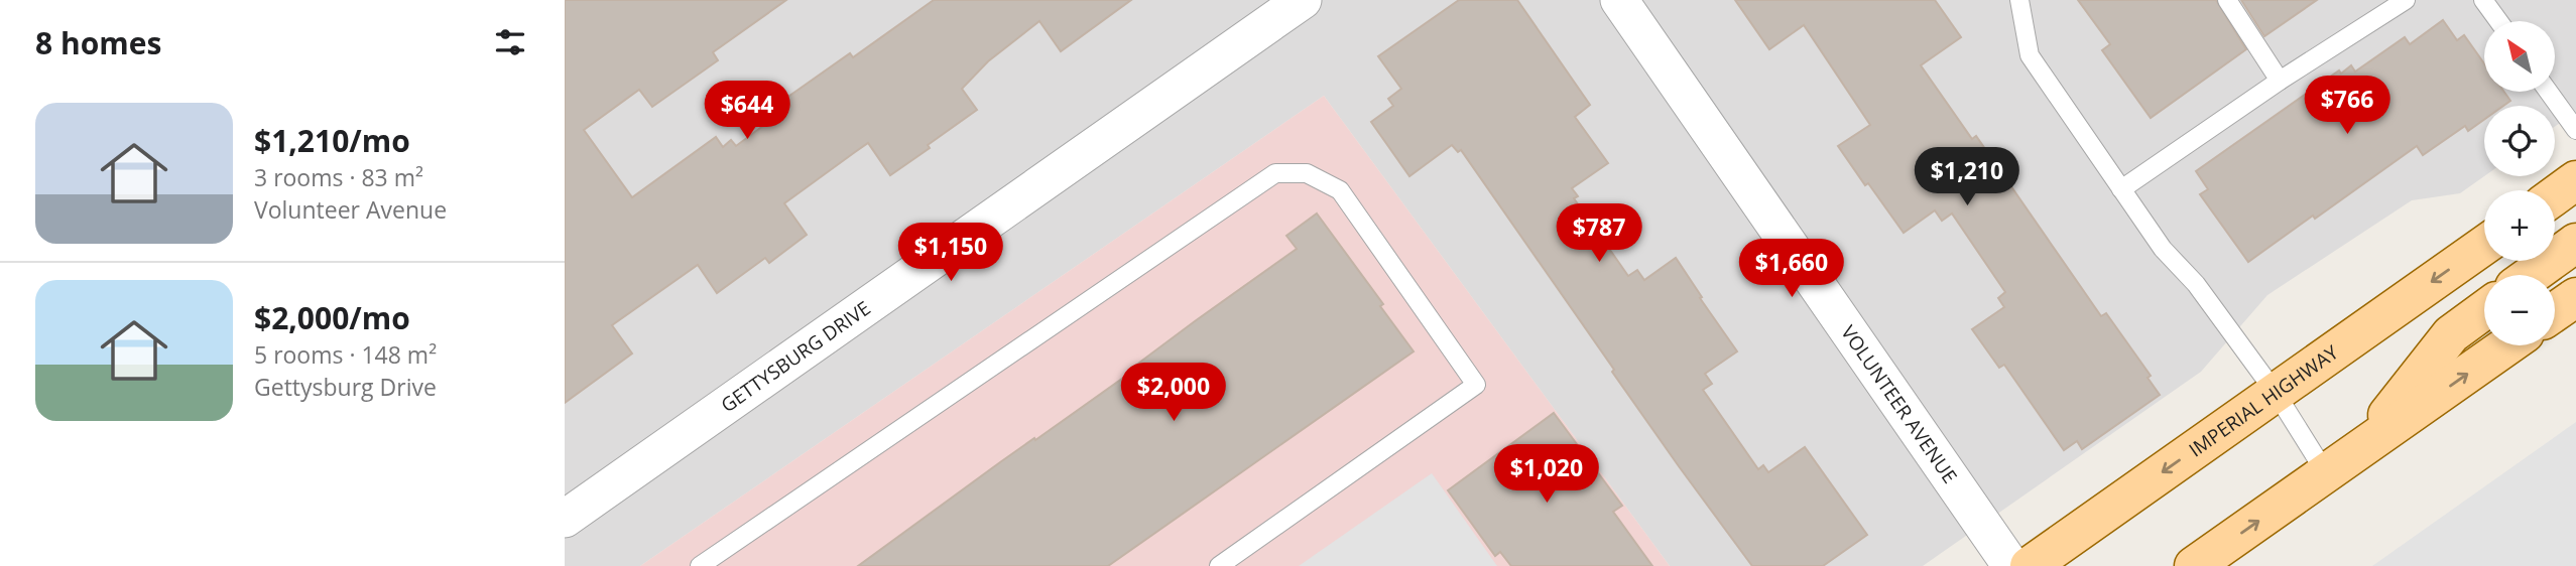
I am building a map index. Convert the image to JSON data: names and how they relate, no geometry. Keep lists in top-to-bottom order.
{
  "streets": {
    "main road": ["IMPERIAL HIGHWAY"],
    "street": ["GETTYSBURG DRIVE", "VOLUNTEER AVENUE"]
  },
  "north": "top left",
  "page": {
    "heading": "8 homes",
    "map_buttons": ["+", "−"],
    "price": [
      "$766",
      "$644",
      "$1,210",
      "$787",
      "$1,150",
      "$1,660",
      "$2,000",
      "$1,020"
    ],
    "list": [
      {
        "name": "$1,210/mo",
        "note": "3 rooms · 83 m² · Volunteer Avenue"
      },
      {
        "name": "$2,000/mo",
        "note": "5 rooms · 148 m² · Gettysburg Drive"
      }
    ]
  }
}
